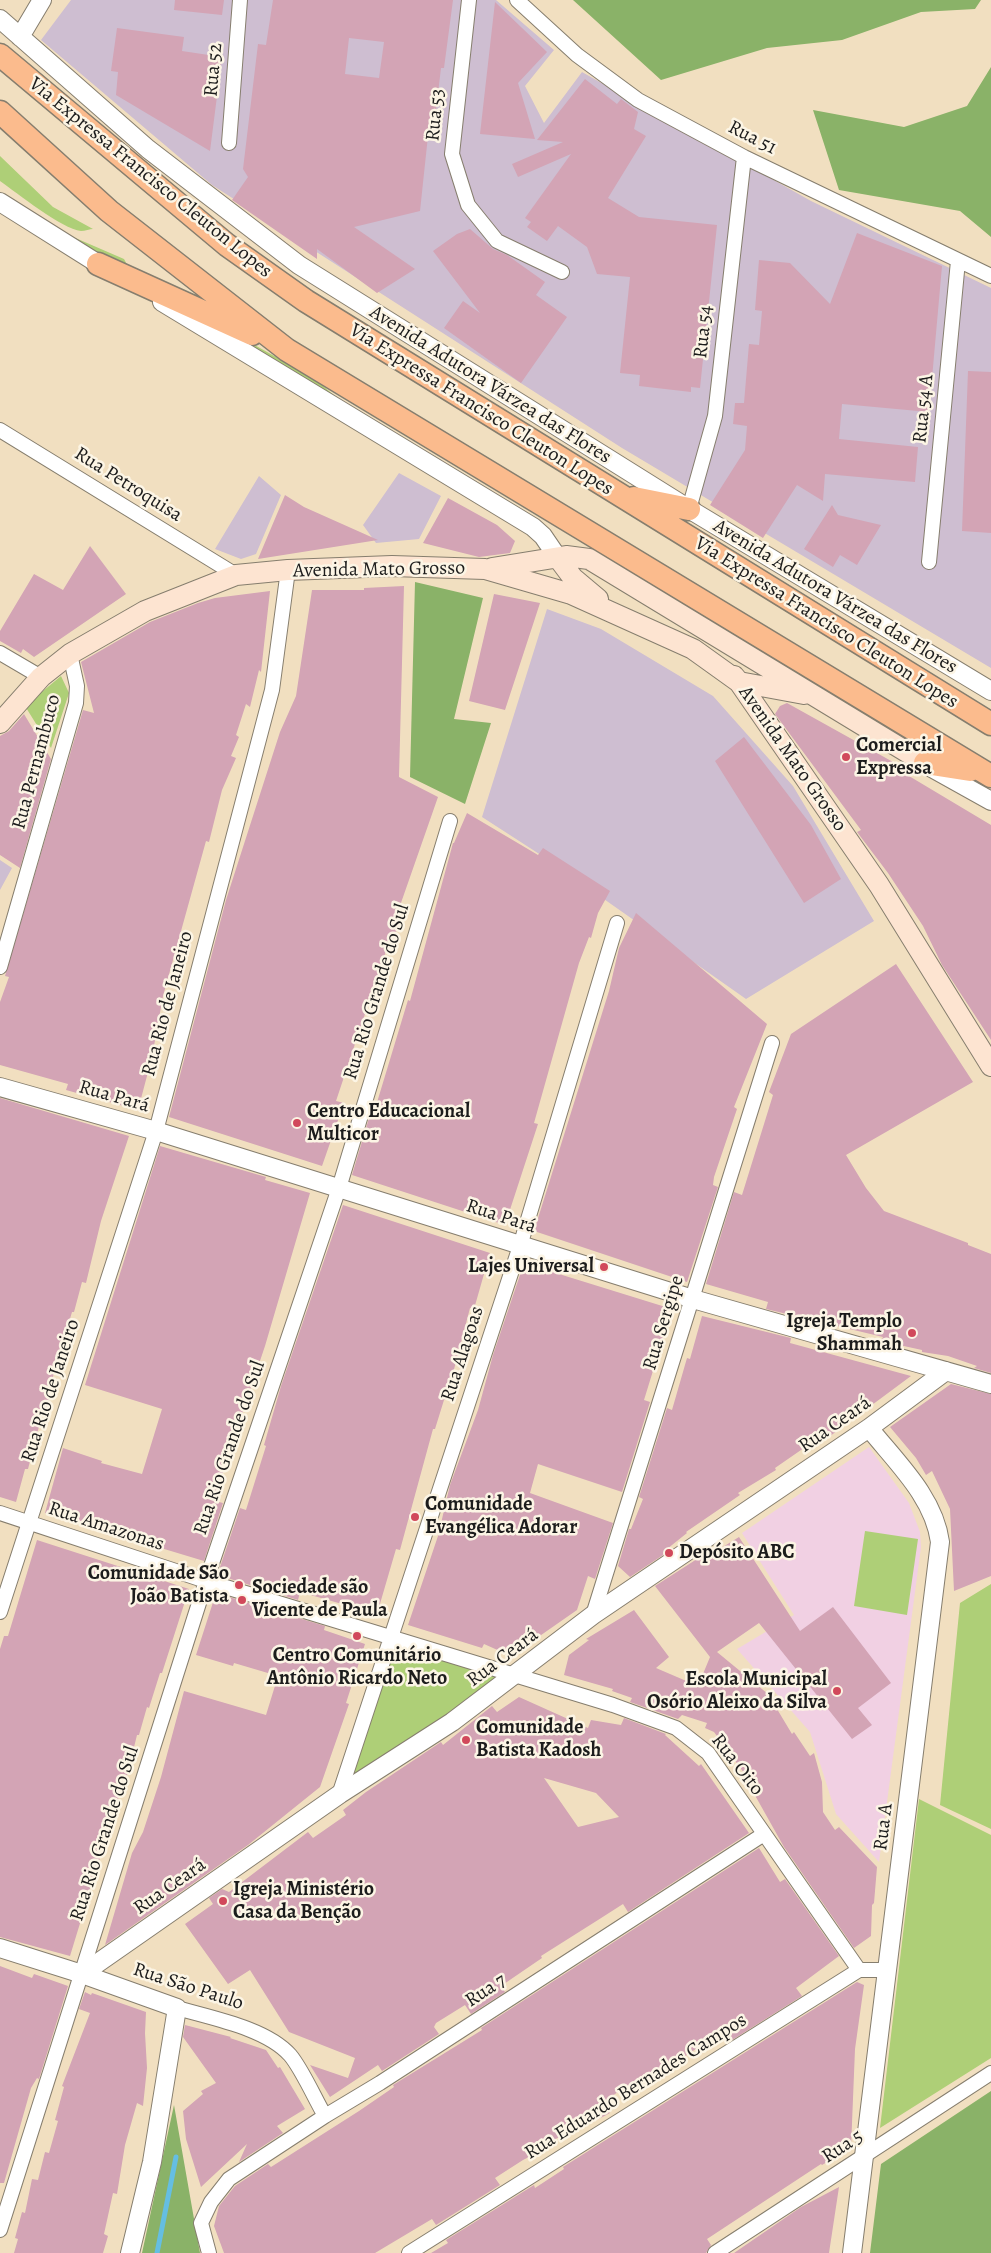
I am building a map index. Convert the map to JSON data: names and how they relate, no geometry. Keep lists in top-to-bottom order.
{
  "streets": {
    "highway": ["Via Expressa Francisco Cleuton Lopes"],
    "main road": ["Avenida Mato Grosso"],
    "street": [
      "Rua 52",
      "Rua 53",
      "Rua 51",
      "Rua 54",
      "Avenida Adutora Várzea das Flores",
      "Rua 54 A",
      "Rua Petroquisa",
      "Rua Pernambuco",
      "Rua Rio Grande do Sul",
      "Rua Rio de Janeiro",
      "Rua Pará",
      "Rua Sergipe",
      "Rua Alagoas",
      "Rua Ceará",
      "Rua Amazonas",
      "Rua Oito",
      "Rua A",
      "Rua São Paulo",
      "Rua 7",
      "Rua Eduardo Bernades Campos",
      "Rua 5"
    ]
  },
  "crossings": [
    ["Rua 51", "Rua 54"],
    ["Rua 51", "Rua 54 A"],
    ["Rua 54", "Avenida Adutora Várzea das Flores"],
    ["Rua Petroquisa", "Avenida Mato Grosso"],
    ["Avenida Mato Grosso", "Rua Pernambuco"],
    ["Avenida Mato Grosso", "Rua Rio de Janeiro"],
    ["Rua Rio Grande do Sul", "Rua Pará"],
    ["Rua Rio Grande do Sul", "Rua Ceará"],
    ["Rua Rio Grande do Sul", "Rua Amazonas"],
    ["Rua Rio Grande do Sul", "Rua São Paulo"],
    ["Rua Rio de Janeiro", "Rua Pará"],
    ["Rua Rio de Janeiro", "Rua Amazonas"],
    ["Rua Pará", "Rua Sergipe"],
    ["Rua Pará", "Rua Alagoas"],
    ["Rua Pará", "Rua Ceará"],
    ["Rua Sergipe", "Rua Ceará"],
    ["Rua Alagoas", "Rua Ceará"],
    ["Rua Alagoas", "Rua Amazonas"],
    ["Rua Ceará", "Rua Amazonas"],
    ["Rua Ceará", "Rua Oito"],
    ["Rua Ceará", "Rua A"],
    ["Rua Ceará", "Rua São Paulo"],
    ["Rua Amazonas", "Rua Oito"],
    ["Rua Oito", "Rua 7"],
    ["Rua Oito", "Rua Eduardo Bernades Campos"],
    ["Rua A", "Rua 5"],
    ["Rua São Paulo", "Rua 7"]
  ],
  "places": [
    "Comercial Expressa",
    "Centro Educacional Multicor",
    "Lajes Universal",
    "Igreja Templo Shammah",
    "Comunidade Evangélica Adorar",
    "Depósito ABC",
    "Comunidade São João Batista",
    "Sociedade são Vicente de Paula",
    "Centro Comunitário Antônio Ricardo Neto",
    "Escola Municipal Osório Aleixo da Silva",
    "Comunidade Batista Kadosh",
    "Igreja Ministério Casa da Benção"
  ]
}
